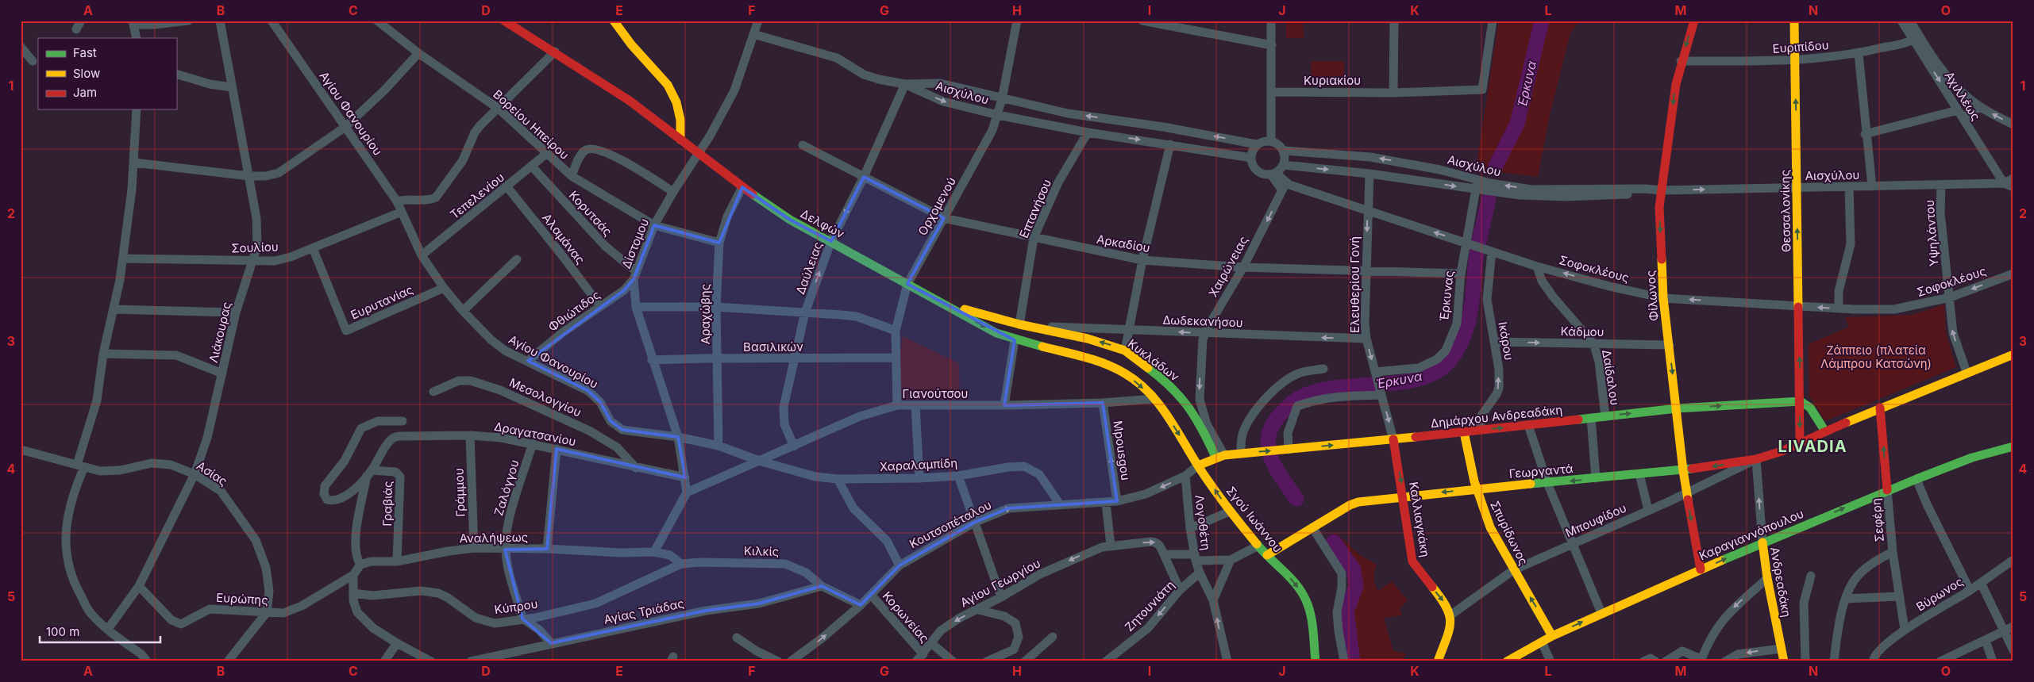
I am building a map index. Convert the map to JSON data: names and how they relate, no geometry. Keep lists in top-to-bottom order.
{
  "streets": {
    "main road": [
      "Θεσσαλονίκης",
      "Δελφών",
      "Φίλωνος",
      "Κυκλάδων",
      "Δημάρχου Ανδρεαδάκη",
      "Γεωργαντά",
      "Σγού Ιωάννου",
      "Καλλιαγκάκη",
      "Σεφέρη",
      "Σπυρίδωνος",
      "Καραγιαννόπουλου",
      "Ανδρεαδάκη"
    ],
    "street": [
      "Ευριπίδου",
      "Κυριακίου",
      "Αισχύλου",
      "Αχιλλέως",
      "Αγίου Φανουρίου",
      "Βορείου Ηπείρου",
      "Τεπελενίου",
      "Ορχομενού",
      "Επτανήσου",
      "Κορυτσάς",
      "Υψηλάντου",
      "Αλαμάνας",
      "Δίστομου",
      "Αρκαδίου",
      "Σουλίου",
      "Χαιρώνειας",
      "Δαύλειας",
      "Σοφοκλέους",
      "Ελευθερίου Γονή",
      "Έρκυνας",
      "Ευρυτανίας",
      "Φθιώτιδος",
      "Αραχώβης",
      "Δωδεκανήσου",
      "Κάδμου",
      "Λιάκουρας",
      "Ικάρου",
      "Βασιλικών",
      "Δαίδαλου",
      "Γιανούτσου",
      "Μεσολογγίου",
      "Δραγατσανίου",
      "Mpousgou",
      "Χαραλαμπίδη",
      "Ασίας",
      "Ζαλόγγου",
      "Γράμμου",
      "Γραβιάς",
      "Μπουφίδου",
      "Λογοθέτη",
      "Κουτσοπέταλου",
      "Αναλήψεως",
      "Κιλκίς",
      "Αγίου Γεωργίου",
      "Βύρωνος",
      "Ευρώπης",
      "Ζητουνιάτη",
      "Κύπρου",
      "Αγίας Τριάδας",
      "Κορωνείας"
    ]
  },
  "crossings": [
    ["Ευριπίδου", "Αχιλλέως"],
    ["Ευριπίδου", "Θεσσαλονίκης"],
    ["Ευριπίδου", "Φίλωνος"],
    ["Αισχύλου", "Αχιλλέως"],
    ["Αισχύλου", "Ορχομενού"],
    ["Αισχύλου", "Επτανήσου"],
    ["Αισχύλου", "Θεσσαλονίκης"],
    ["Αισχύλου", "Υψηλάντου"],
    ["Αισχύλου", "Δαύλειας"],
    ["Αισχύλου", "Ελευθερίου Γονή"],
    ["Αισχύλου", "Έρκυνας"],
    ["Αισχύλου", "Φίλωνος"],
    ["Αγίου Φανουρίου", "Τεπελενίου"],
    ["Αγίου Φανουρίου", "Δίστομου"],
    ["Αγίου Φανουρίου", "Σουλίου"],
    ["Αγίου Φανουρίου", "Ευρυτανίας"],
    ["Αγίου Φανουρίου", "Φθιώτιδος"],
    ["Αγίου Φανουρίου", "Αραχώβης"],
    ["Αγίου Φανουρίου", "Γιανούτσου"],
    ["Αγίου Φανουρίου", "Χαραλαμπίδη"],
    ["Βορείου Ηπείρου", "Τεπελενίου"],
    ["Βορείου Ηπείρου", "Δίστομου"],
    ["Βορείου Ηπείρου", "Αραχώβης"],
    ["Τεπελενίου", "Κορυτσάς"],
    ["Τεπελενίου", "Αλαμάνας"],
    ["Ορχομενού", "Δελφών"],
    ["Ορχομενού", "Αρκαδίου"],
    ["Ορχομενού", "Βασιλικών"],
    ["Ορχομενού", "Γιανούτσου"],
    ["Επτανήσου", "Αρκαδίου"],
    ["Επτανήσου", "Κυκλάδων"],
    ["Θεσσαλονίκης", "Σοφοκλέους"],
    ["Θεσσαλονίκης", "Δημάρχου Ανδρεαδάκη"],
    ["Θεσσαλονίκης", "Γεωργαντά"],
    ["Κορυτσάς", "Δίστομου"],
    ["Κορυτσάς", "Φθιώτιδος"],
    ["Δελφών", "Δίστομου"],
    ["Δελφών", "Δαύλειας"],
    ["Δελφών", "Αραχώβης"],
    ["Δελφών", "Γιανούτσου"],
    ["Δελφών", "Σγού Ιωάννου"],
    ["Υψηλάντου", "Σοφοκλέους"],
    ["Υψηλάντου", "Γεωργαντά"],
    ["Αλαμάνας", "Φθιώτιδος"],
    ["Δίστομου", "Φθιώτιδος"],
    ["Δίστομου", "Βασιλικών"],
    ["Δίστομου", "Γιανούτσου"],
    ["Δίστομου", "Δραγατσανίου"],
    ["Αρκαδίου", "Χαιρώνειας"],
    ["Αρκαδίου", "Δαύλειας"],
    ["Αρκαδίου", "Ελευθερίου Γονή"],
    ["Αρκαδίου", "Έρκυνας"],
    ["Σουλίου", "Ευρυτανίας"],
    ["Σουλίου", "Λιάκουρας"],
    ["Χαιρώνειας", "Σοφοκλέους"],
    ["Χαιρώνειας", "Δωδεκανήσου"],
    ["Χαιρώνειας", "Κυκλάδων"],
    ["Χαιρώνειας", "Δημάρχου Ανδρεαδάκη"],
    ["Δαύλειας", "Βασιλικών"],
    ["Δαύλειας", "Γιανούτσου"],
    ["Σοφοκλέους", "Ελευθερίου Γονή"],
    ["Σοφοκλέους", "Έρκυνας"],
    ["Σοφοκλέους", "Φίλωνος"],
    ["Σοφοκλέους", "Ικάρου"],
    ["Σοφοκλέους", "Δαίδαλου"],
    ["Ελευθερίου Γονή", "Έρκυνας"],
    ["Ελευθερίου Γονή", "Δωδεκανήσου"],
    ["Ελευθερίου Γονή", "Δημάρχου Ανδρεαδάκη"],
    ["Ελευθερίου Γονή", "Καλλιαγκάκη"],
    ["Φίλωνος", "Κάδμου"],
    ["Φίλωνος", "Δημάρχου Ανδρεαδάκη"],
    ["Φίλωνος", "Γεωργαντά"],
    ["Φίλωνος", "Μπουφίδου"],
    ["Φίλωνος", "Καραγιαννόπουλου"],
    ["Αραχώβης", "Βασιλικών"],
    ["Δωδεκανήσου", "Κυκλάδων"],
    ["Κάδμου", "Ικάρου"],
    ["Κάδμου", "Δαίδαλου"],
    ["Λιάκουρας", "Ασίας"],
    ["Λιάκουρας", "Ευρώπης"],
    ["Ικάρου", "Δημάρχου Ανδρεαδάκη"],
    ["Κυκλάδων", "Δημάρχου Ανδρεαδάκη"],
    ["Δαίδαλου", "Δημάρχου Ανδρεαδάκη"],
    ["Γιανούτσου", "Mpousgou"],
    ["Γιανούτσου", "Χαραλαμπίδη"],
    ["Γιανούτσου", "Σγού Ιωάννου"],
    ["Μεσολογγίου", "Δραγατσανίου"],
    ["Δημάρχου Ανδρεαδάκη", "Σγού Ιωάννου"],
    ["Δημάρχου Ανδρεαδάκη", "Καλλιαγκάκη"],
    ["Δημάρχου Ανδρεαδάκη", "Κουτσοπέταλου"],
    ["Δημάρχου Ανδρεαδάκη", "Σπυρίδωνος"],
    ["Δραγατσανίου", "Ζαλόγγου"],
    ["Δραγατσανίου", "Γράμμου"],
    ["Δραγατσανίου", "Γραβιάς"],
    ["Mpousgou", "Κουτσοπέταλου"],
    ["Χαραλαμπίδη", "Κουτσοπέταλου"],
    ["Γεωργαντά", "Σγού Ιωάννου"],
    ["Γεωργαντά", "Καλλιαγκάκη"],
    ["Γεωργαντά", "Μπουφίδου"],
    ["Γεωργαντά", "Σεφέρη"],
    ["Γεωργαντά", "Σπυρίδωνος"],
    ["Γεωργαντά", "Ανδρεαδάκη"],
    ["Ασίας", "Ευρώπης"],
    ["Ζαλόγγου", "Αναλήψεως"],
    ["Ζαλόγγου", "Κύπρου"],
    ["Γράμμου", "Αναλήψεως"],
    ["Γραβιάς", "Αναλήψεως"],
    ["Σγού Ιωάννου", "Κουτσοπέταλου"],
    ["Καλλιαγκάκη", "Μπουφίδου"],
    ["Μπουφίδου", "Σπυρίδωνος"],
    ["Μπουφίδου", "Ανδρεαδάκη"],
    ["Σεφέρη", "Καραγιαννόπουλου"],
    ["Σεφέρη", "Βύρωνος"],
    ["Λογοθέτη", "Κουτσοπέταλου"],
    ["Κουτσοπέταλου", "Κιλκίς"],
    ["Κουτσοπέταλου", "Κορωνείας"],
    ["Σπυρίδωνος", "Καραγιαννόπουλου"],
    ["Καραγιαννόπουλου", "Ανδρεαδάκη"],
    ["Κιλκίς", "Κύπρου"],
    ["Κιλκίς", "Αγίας Τριάδας"],
    ["Αγίου Γεωργίου", "Κορωνείας"]
  ],
  "one_way": [
    "Υψηλάντου",
    "Χαιρώνειας",
    "Σοφοκλέους",
    "Ελευθερίου Γονή",
    "Φίλωνος",
    "Δωδεκανήσου",
    "Κάδμου",
    "Ικάρου",
    "Δημάρχου Ανδρεαδάκη",
    "Mpousgou",
    "Καλλιαγκάκη",
    "Σεφέρη",
    "Καραγιαννόπουλου",
    "Ανδρεαδάκη",
    "Ζητουνιάτη"
  ],
  "districts": ["LIVADIA"],
  "water": ["Έρκυνα"],
  "parks": ["Ζάππειο (πλατεία Λάμπρου Κατσώνη)"],
  "legend": ["Fast", "Slow", "Jam"],
  "scale_bar": "100 m",
  "grid": {
    "columns": [
      "A",
      "B",
      "C",
      "D",
      "E",
      "F",
      "G",
      "H",
      "I",
      "J",
      "K",
      "L",
      "M",
      "N",
      "O"
    ],
    "rows": [
      "1",
      "2",
      "3",
      "4",
      "5"
    ]
  }
}
